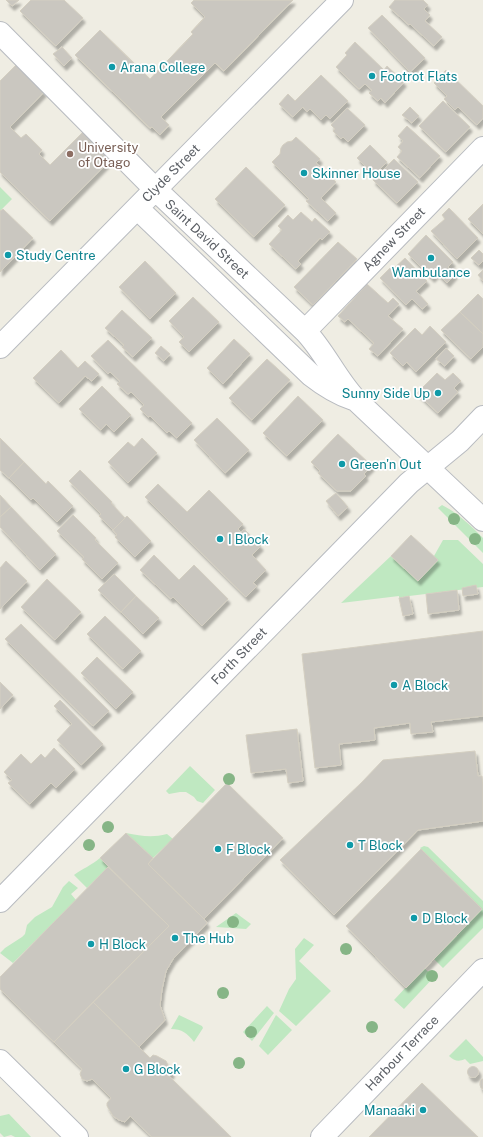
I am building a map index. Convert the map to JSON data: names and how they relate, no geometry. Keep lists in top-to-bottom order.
{
  "streets": {
    "street": [
      "Clyde Street",
      "Saint David Street",
      "Agnew Street",
      "Forth Street",
      "Harbour Terrace"
    ]
  },
  "crossings": [
    ["Clyde Street", "Saint David Street"],
    ["Saint David Street", "Agnew Street"],
    ["Saint David Street", "Forth Street"]
  ],
  "places": [
    "Arana College",
    "Footrot Flats",
    "University of Otago",
    "Skinner House",
    "Study Centre",
    "Wambulance",
    "Sunny Side Up",
    "Green'n Out",
    "I Block",
    "A Block",
    "T Block",
    "F Block",
    "D Block",
    "The Hub",
    "H Block",
    "G Block",
    "Manaaki"
  ]
}
